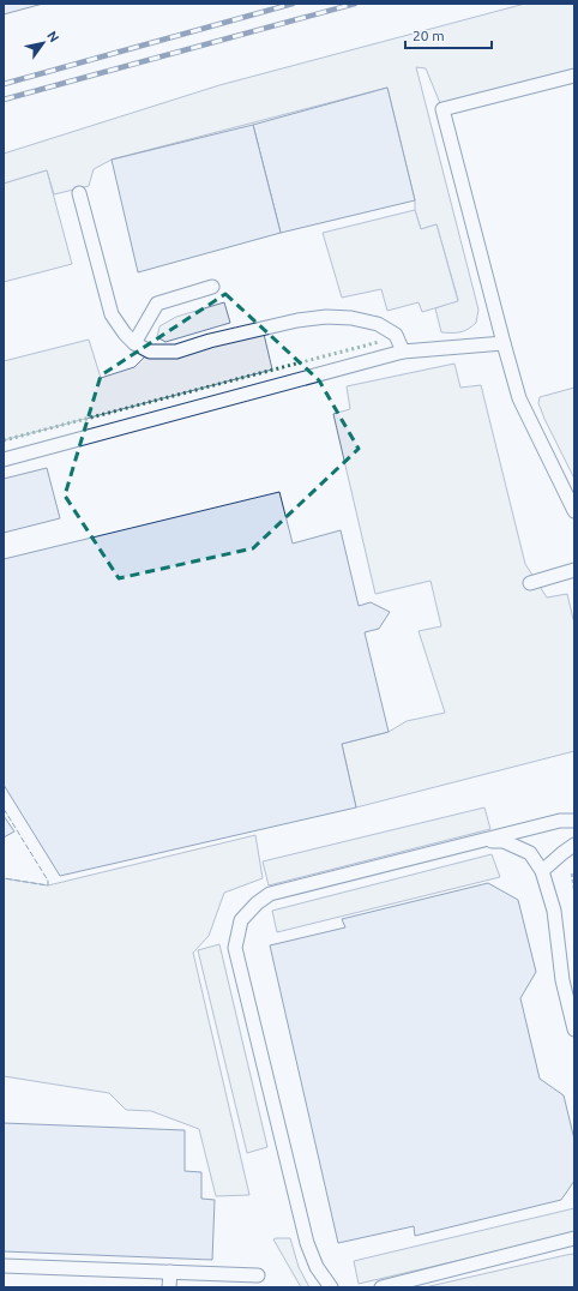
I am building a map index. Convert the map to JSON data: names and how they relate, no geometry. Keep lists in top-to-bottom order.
{
  "scale_bar": "20 m",
  "north": "top right"
}
